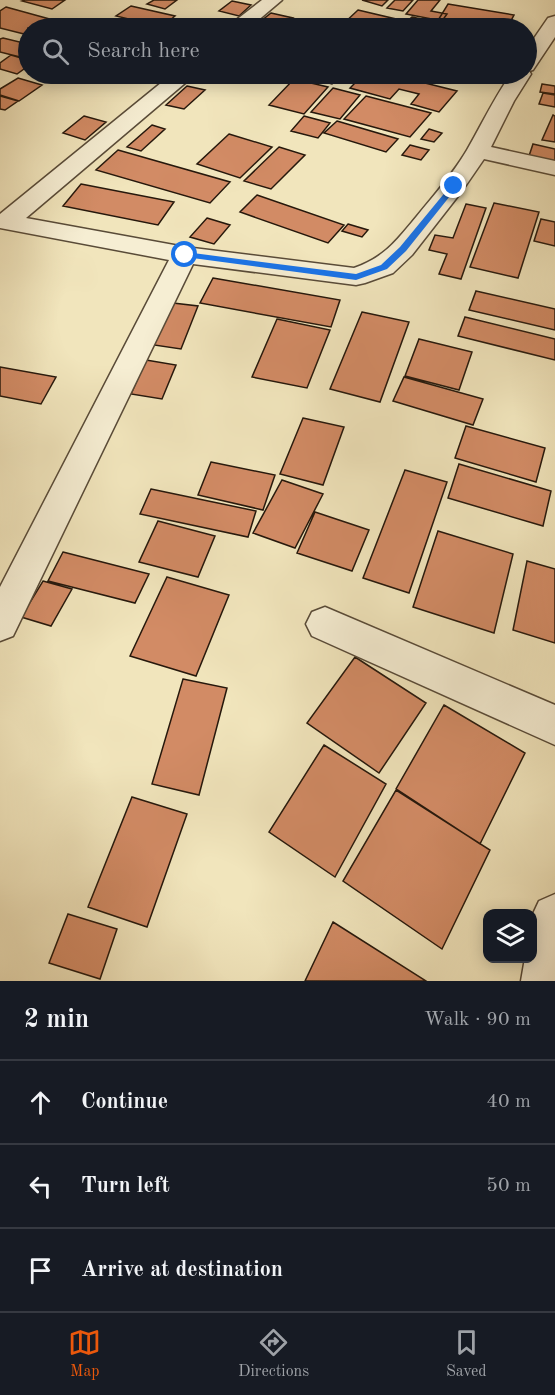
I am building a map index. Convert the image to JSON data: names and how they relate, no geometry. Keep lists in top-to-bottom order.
{
  "page": {
    "search": "Search here",
    "heading": ["2 min", "Walk · 90 m"],
    "list": [
      ["Continue", "40 m"],
      ["Turn left", "50 m"],
      "Arrive at destination"
    ],
    "nav": ["Map", "Directions", "Saved"]
  }
}
